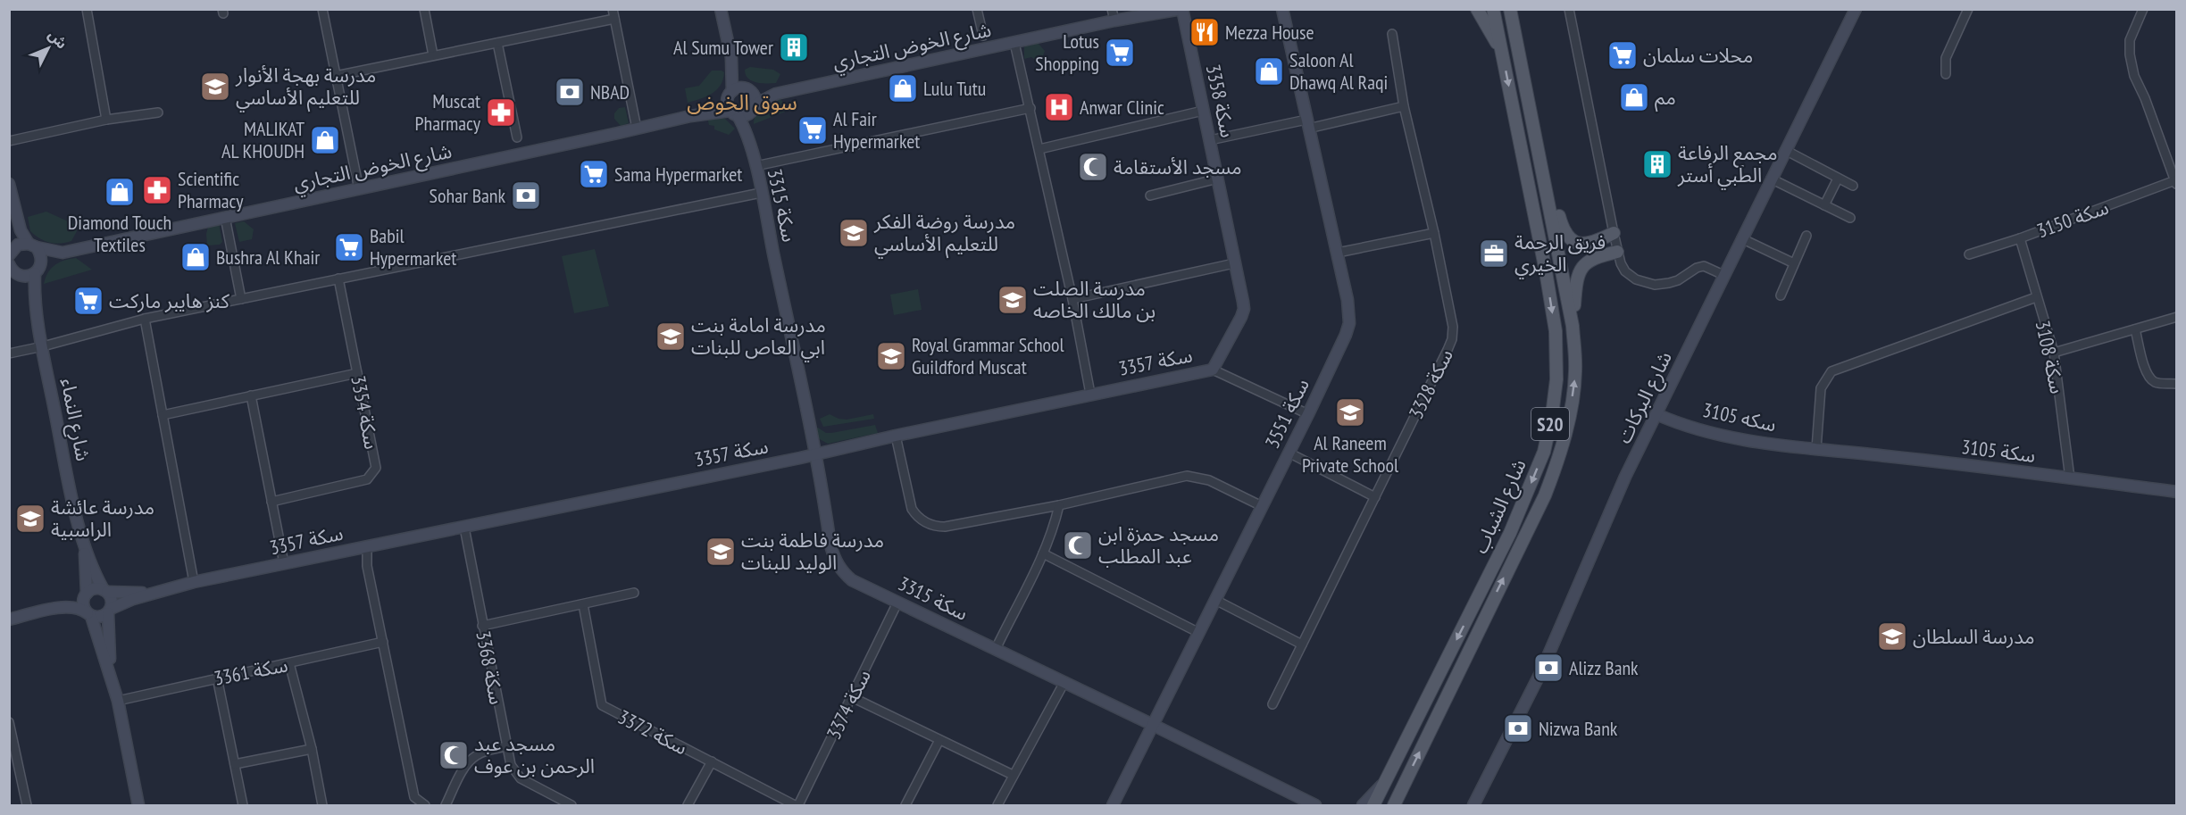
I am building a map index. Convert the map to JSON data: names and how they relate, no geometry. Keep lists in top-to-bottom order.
{
  "streets": {
    "main road": ["S20", "شارع الشباب"],
    "street": [
      "شارع الخوض التجاري",
      "سكة 3358",
      "سكة 3315",
      "سكة 3150",
      "سكة 3108",
      "سكة 3357",
      "سكة 3328",
      "شارع البركات",
      "سكة 3354",
      "سكة 3551",
      "سكه 3105",
      "شارع النماء",
      "سكة 3105",
      "سكة 3368",
      "سكة 3361",
      "سكة 3374",
      "سكة 3372"
    ]
  },
  "crossings": [
    ["شارع الخوض التجاري", "سكة 3358"],
    ["شارع الخوض التجاري", "سكة 3315"],
    ["شارع الخوض التجاري", "شارع النماء"],
    ["سكة 3358", "سكة 3357"],
    ["سكة 3315", "سكة 3357"],
    ["سكة 3315", "سكة 3551"],
    ["سكة 3315", "سكة 3374"],
    ["سكة 3150", "سكة 3108"],
    ["سكة 3108", "سكة 3105"],
    ["سكة 3357", "سكة 3551"],
    ["سكة 3357", "شارع النماء"],
    ["سكة 3357", "سكة 3368"],
    ["شارع البركات", "سكه 3105"],
    ["سكه 3105", "سكة 3105"],
    ["سكة 3374", "سكة 3372"]
  ],
  "districts": ["سوق الخوض"],
  "places": {
    "restaurant": ["Mezza House"],
    "building": ["Al Sumu Tower", "مجمع الرفاعة الطبي أستر"],
    "supermarket": [
      "Lotus Shopping",
      "محلات سلمان",
      "Al Fair Hypermarket",
      "Sama Hypermarket",
      "Babil Hypermarket",
      "كنز هايبر ماركت"
    ],
    "shop": [
      "Saloon Al Dhawq Al Raqi",
      "Lulu Tutu",
      "مم",
      "MALIKAT AL KHOUDH",
      "Diamond Touch Textiles",
      "Bushra Al Khair"
    ],
    "school or university": [
      "مدرسة بهجة الأنوار للتعليم الأساسي",
      "مدرسة روضة الفكر للتعليم الأساسي",
      "مدرسة الصلت بن مالك الخاصه",
      "مدرسة امامة بنت ابي العاص للبنات",
      "Royal Grammar School Guildford Muscat",
      "Al Raneem Private School",
      "مدرسة عائشة الراسبية",
      "مدرسة فاطمة بنت الوليد للبنات",
      "مدرسة السلطان"
    ],
    "bank": [
      "NBAD",
      "Sohar Bank",
      "Alizz Bank",
      "Nizwa Bank"
    ],
    "hospital": ["Anwar Clinic"],
    "pharmacy": ["Muscat Pharmacy", "Scientific Pharmacy"],
    "mosque": ["مسجد الأستقامة", "مسجد حمزة ابن عبد المطلب", "مسجد عبد الرحمن بن عوف"],
    "office": ["فريق الرحمة الخيري"]
  },
  "north": "top right"
}
